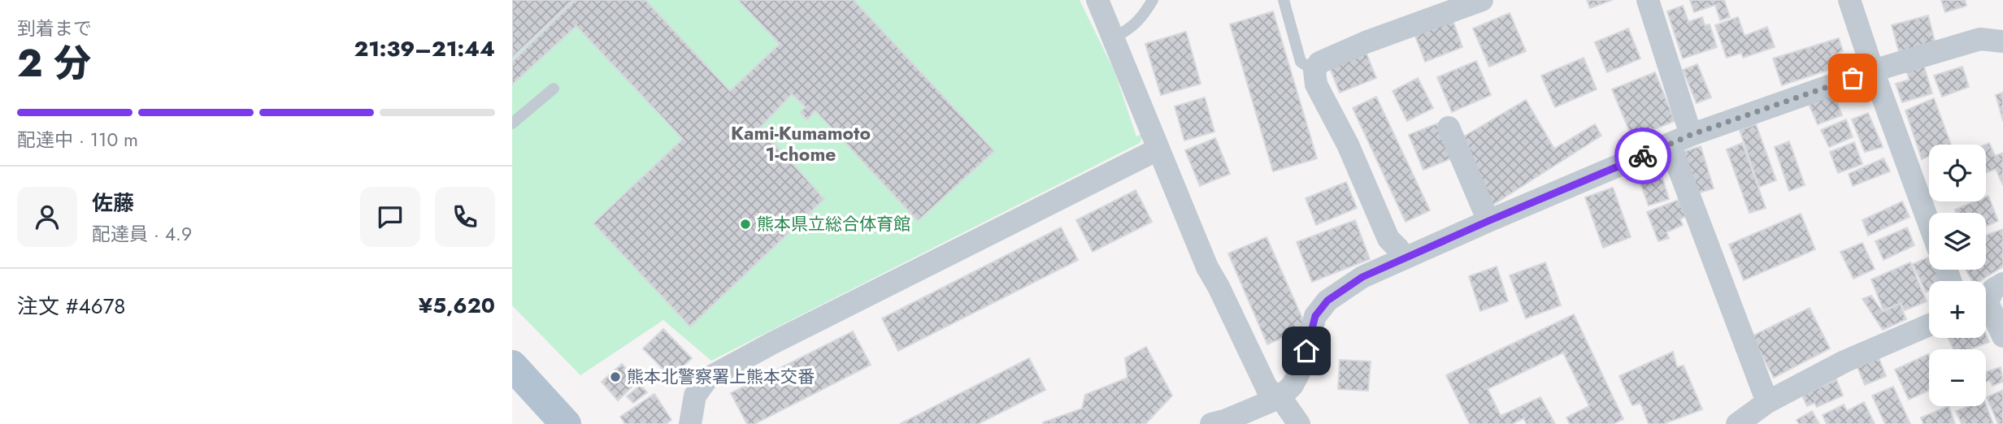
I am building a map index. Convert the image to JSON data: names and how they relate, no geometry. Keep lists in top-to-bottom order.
{
  "districts": ["Kami-Kumamoto 1-chome"],
  "places": ["熊本県立総合体育館", "熊本北警察署上熊本交番"],
  "page": {
    "heading": ["2 分", "到着まで", "21:39–21:44"],
    "panel": [
      "佐藤",
      "配達員 · 4.9",
      "注文 #4678",
      "¥5,620"
    ],
    "bar": "配達中 · 110 m",
    "map_buttons": ["+", "−"]
  }
}
